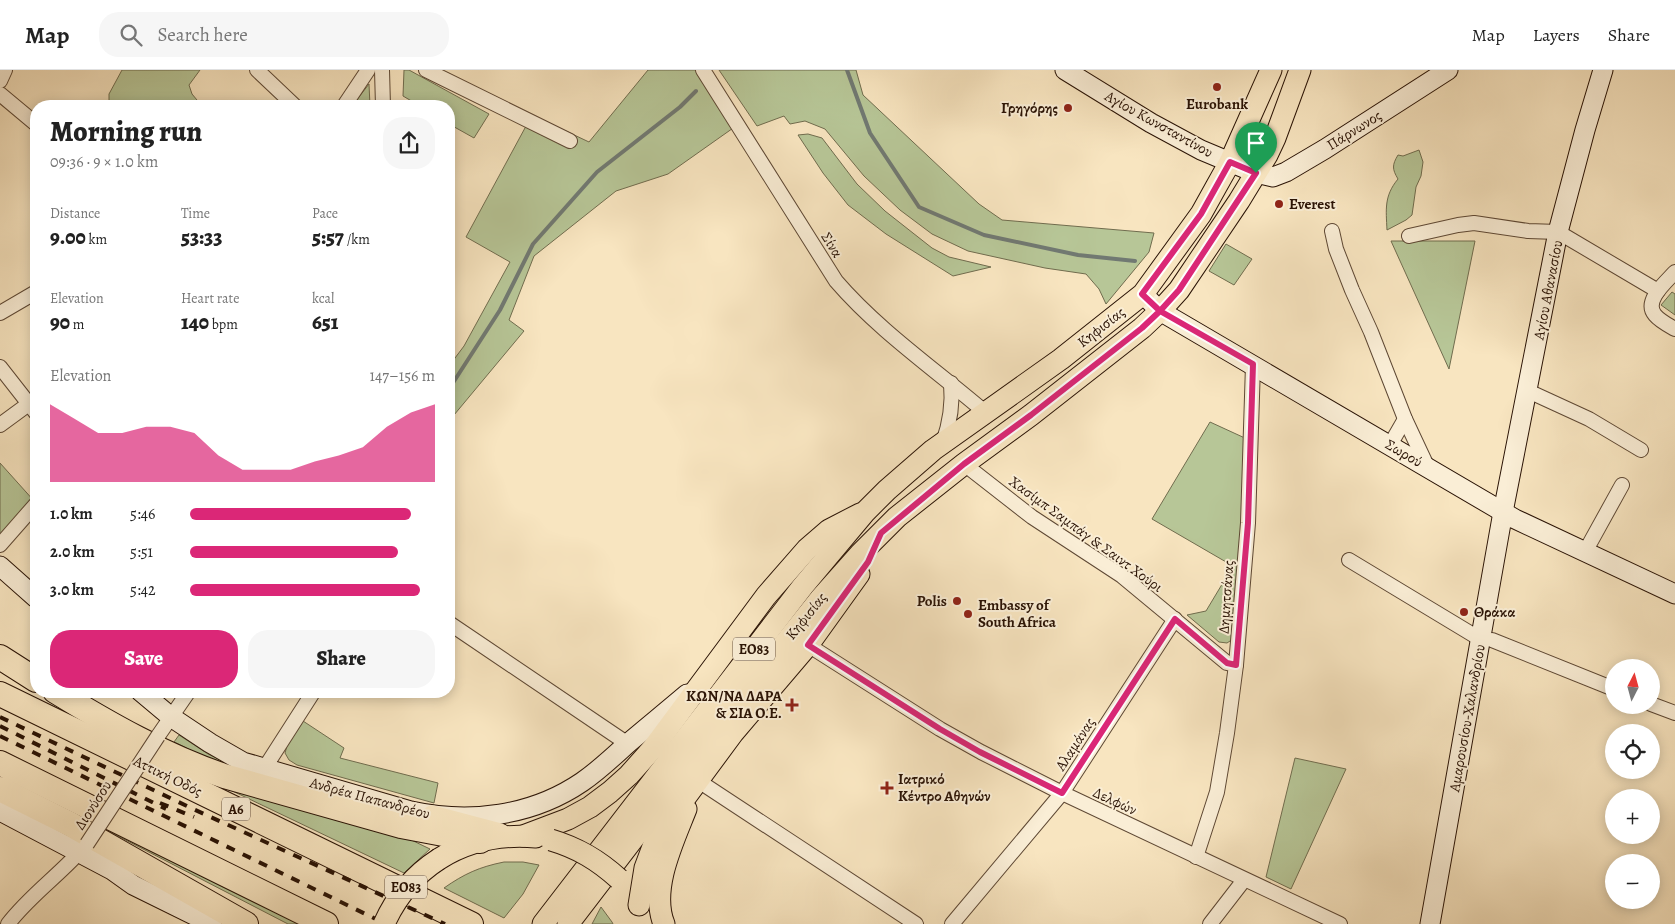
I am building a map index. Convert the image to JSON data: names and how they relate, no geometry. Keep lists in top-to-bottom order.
{
  "streets": {
    "highway": ["Αττική Οδός", "Α6"],
    "main road": ["Κηφισίας", "ΕΟ83"],
    "street": [
      "Αγίου Κωνσταντίνου",
      "Πάρνωνος",
      "Σίνα",
      "Αγίου Αθανασίου",
      "Σωρού",
      "Χασίμπ Σαμπάγ & Σαιντ Χούρι",
      "Δημητσάνας",
      "Αμαρουσίου-Χαλανδρίου",
      "Αλαμάνας",
      "Ανδρέα Παπανδρέου",
      "Δελφών",
      "Διονύσου"
    ]
  },
  "crossings": [
    ["Αγίου Κωνσταντίνου", "Πάρνωνος"],
    ["Αγίου Κωνσταντίνου", "Κηφισίας"],
    ["Πάρνωνος", "Κηφισίας"],
    ["Σίνα", "Κηφισίας"],
    ["Αγίου Αθανασίου", "Σωρού"],
    ["Αγίου Αθανασίου", "Αμαρουσίου-Χαλανδρίου"],
    ["Κηφισίας", "Σωρού"],
    ["Κηφισίας", "Χασίμπ Σαμπάγ & Σαιντ Χούρι"],
    ["Σωρού", "Δημητσάνας"],
    ["Σωρού", "Αμαρουσίου-Χαλανδρίου"],
    ["Χασίμπ Σαμπάγ & Σαιντ Χούρι", "Δημητσάνας"],
    ["Χασίμπ Σαμπάγ & Σαιντ Χούρι", "Αλαμάνας"],
    ["Δημητσάνας", "Δελφών"],
    ["Αλαμάνας", "Δελφών"],
    ["Ανδρέα Παπανδρέου", "Διονύσου"]
  ],
  "places": {
    "other": [
      "Eurobank",
      "Γρηγόρης",
      "Everest",
      "Polis",
      "Θράκα",
      "Embassy of South Africa"
    ],
    "health": ["ΚΩΝ/ΝΑ ΔΑΡΑ & ΣΙΑ Ο.Ε.", "Ιατρικό Κέντρο Αθηνών"]
  },
  "north": "top",
  "page": {
    "header": "Map",
    "search": "Search here",
    "nav": ["Map", "Layers", "Share"],
    "heading": ["Morning run", "09:36 · 9 × 1.0 km"],
    "stats": [
      ["Distance", "9.00 km"],
      ["Time", "53:33"],
      ["Pace", "5:57 /km"],
      ["Elevation", "90 m"],
      ["Heart rate", "140 bpm"],
      ["kcal", "651"]
    ],
    "chart": ["Elevation", "147–156 m"],
    "list": [
      {
        "name": "1.0 km",
        "note": "5:46"
      },
      {
        "name": "2.0 km",
        "note": "5:51"
      },
      {
        "name": "3.0 km",
        "note": "5:42"
      }
    ],
    "buttons": ["Save", "Share"],
    "map_buttons": ["+", "−"]
  }
}
